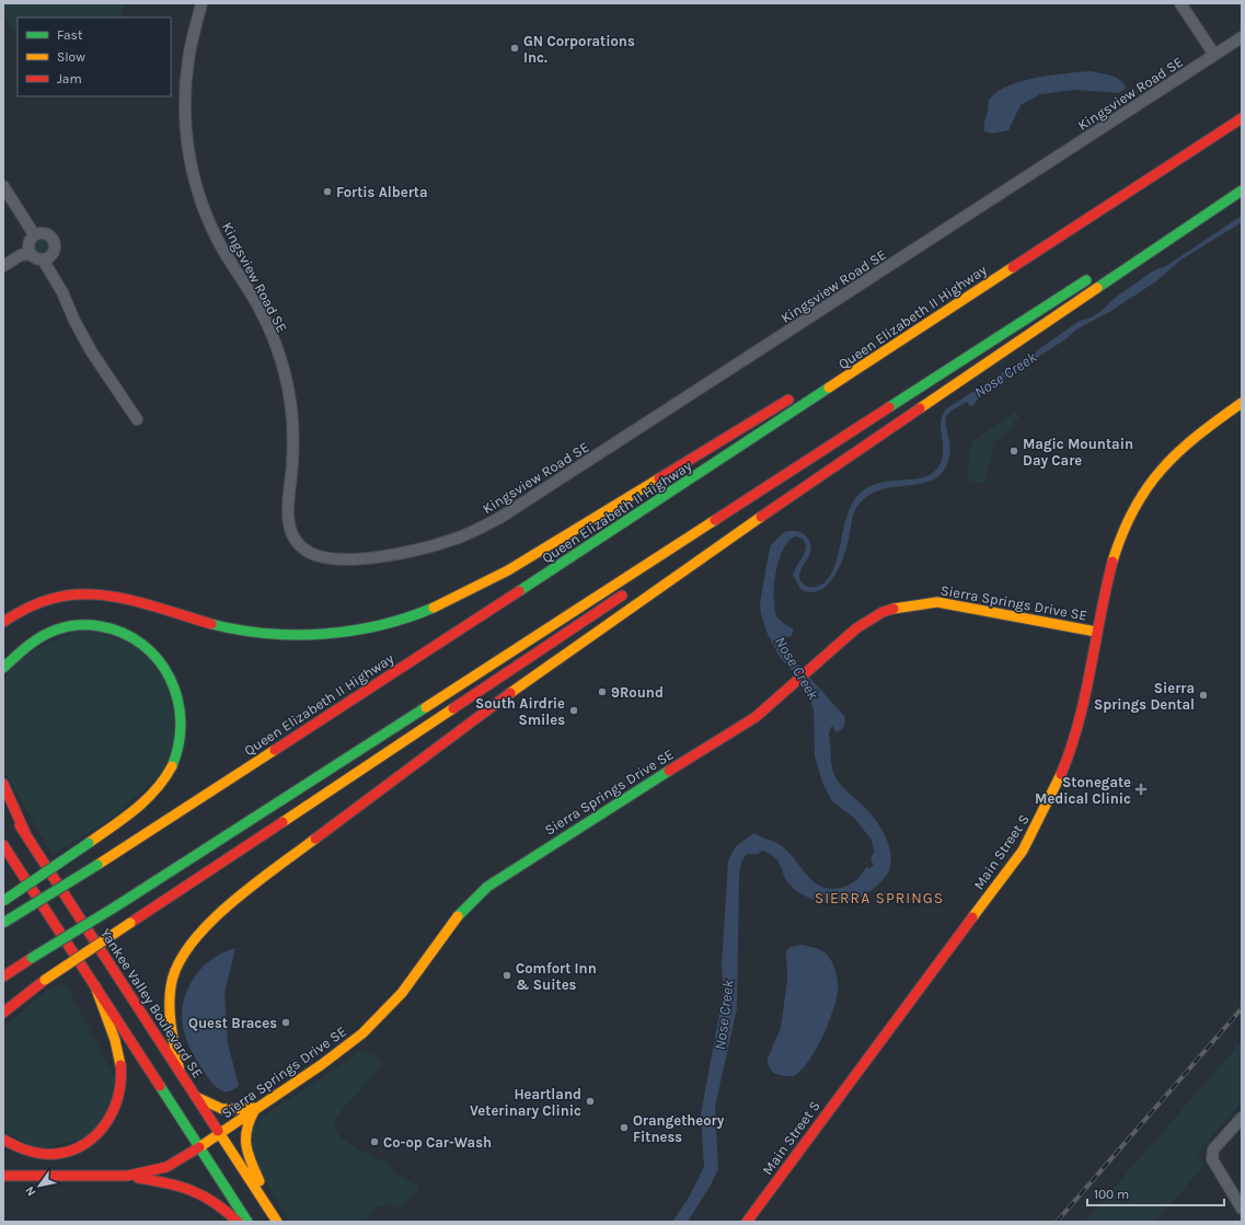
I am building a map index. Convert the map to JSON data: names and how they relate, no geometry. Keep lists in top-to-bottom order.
{
  "streets": {
    "main road": [
      "Queen Elizabeth II Highway",
      "Sierra Springs Drive SE",
      "Main Street S",
      "Yankee Valley Boulevard SE"
    ],
    "street": ["Kingsview Road SE"]
  },
  "crossings": [
    ["Sierra Springs Drive SE", "Main Street S"],
    ["Sierra Springs Drive SE", "Yankee Valley Boulevard SE"]
  ],
  "districts": ["SIERRA SPRINGS"],
  "water": ["Nose Creek"],
  "places": {
    "other": [
      "GN Corporations Inc.",
      "Fortis Alberta",
      "Magic Mountain Day Care",
      "9Round",
      "Sierra Springs Dental",
      "South Airdrie Smiles",
      "Comfort Inn & Suites",
      "Quest Braces",
      "Heartland Veterinary Clinic",
      "Orangetheory Fitness",
      "Co-op Car-Wash"
    ],
    "health": ["Stonegate Medical Clinic"]
  },
  "legend": ["Fast", "Slow", "Jam"],
  "scale_bar": "100 m",
  "north": "bottom left"
}
